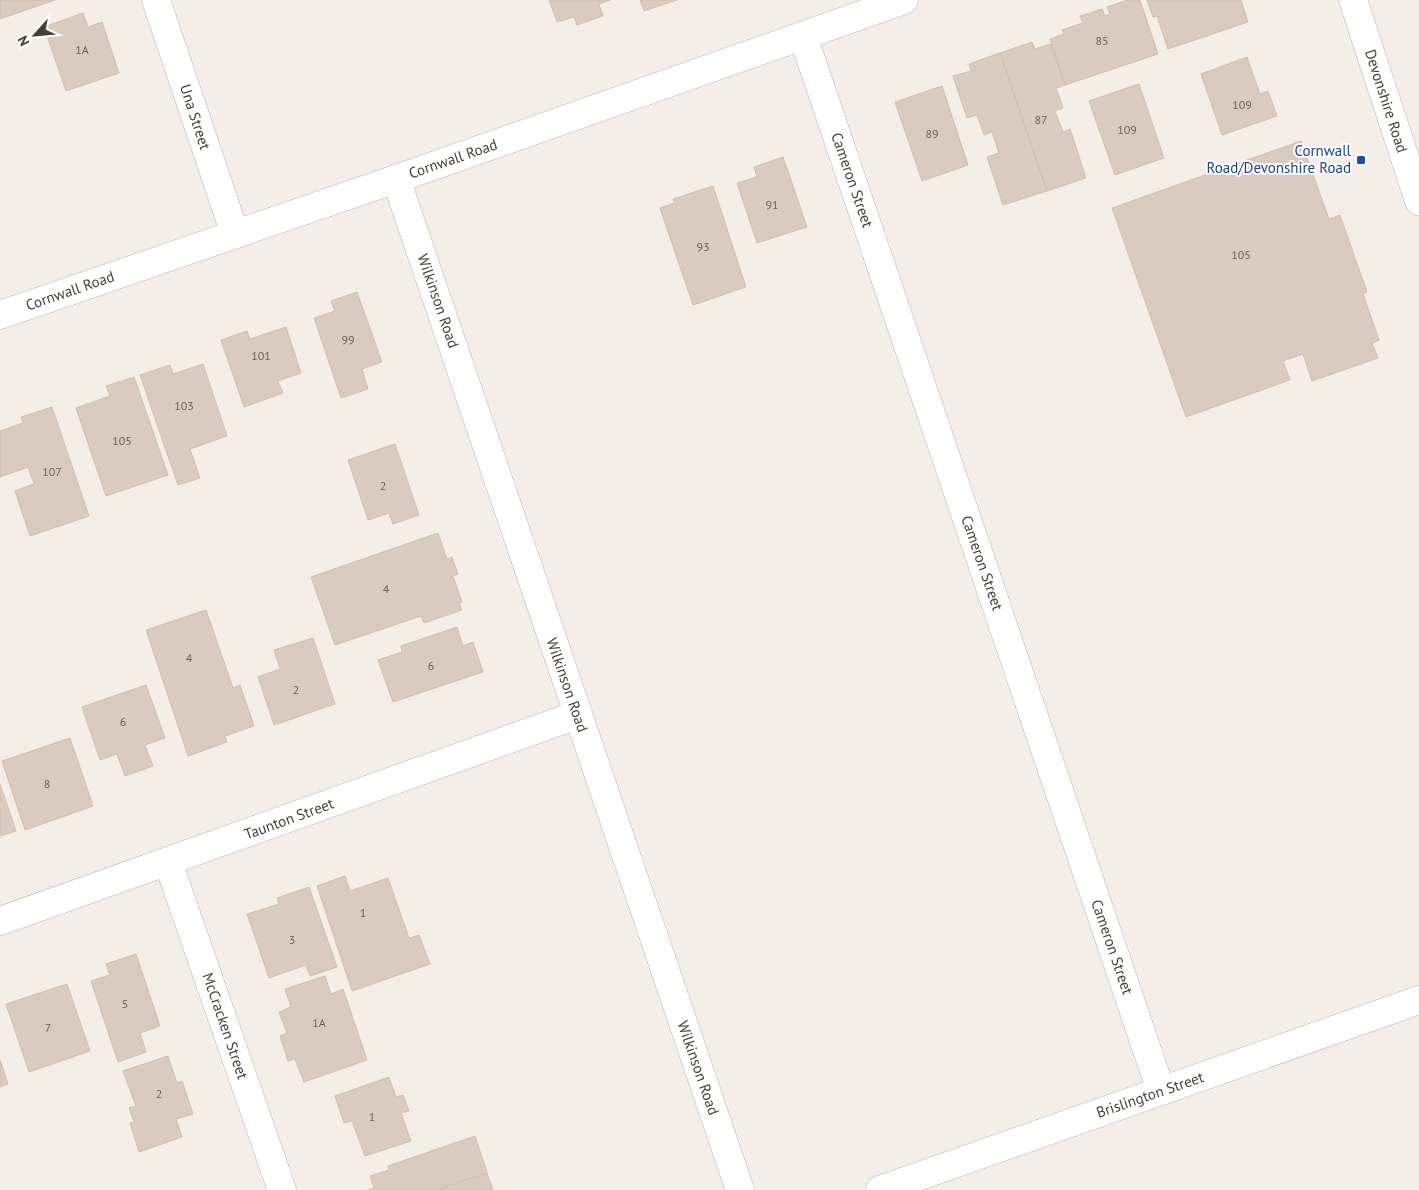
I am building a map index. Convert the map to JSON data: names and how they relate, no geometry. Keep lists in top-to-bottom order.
{
  "streets": {
    "street": [
      "Devonshire Road",
      "Una Street",
      "Cornwall Road",
      "Cameron Street",
      "Wilkinson Road",
      "Taunton Street",
      "McCracken Street",
      "Brislington Street"
    ]
  },
  "crossings": [
    ["Una Street", "Cornwall Road"],
    ["Cornwall Road", "Cameron Street"],
    ["Cornwall Road", "Wilkinson Road"],
    ["Cameron Street", "Brislington Street"],
    ["Wilkinson Road", "Taunton Street"],
    ["Taunton Street", "McCracken Street"]
  ],
  "places": {
    "transit": ["Cornwall Road/Devonshire Road"]
  },
  "house_numbers": [
    "85",
    "1A",
    "109",
    "87",
    "109",
    "89",
    "91",
    "93",
    "105",
    "99",
    "101",
    "103",
    "105",
    "107",
    "2",
    "4",
    "4",
    "6",
    "2",
    "6",
    "8",
    "1",
    "3",
    "5",
    "1A",
    "7",
    "2",
    "1"
  ],
  "north": "bottom left"
}
